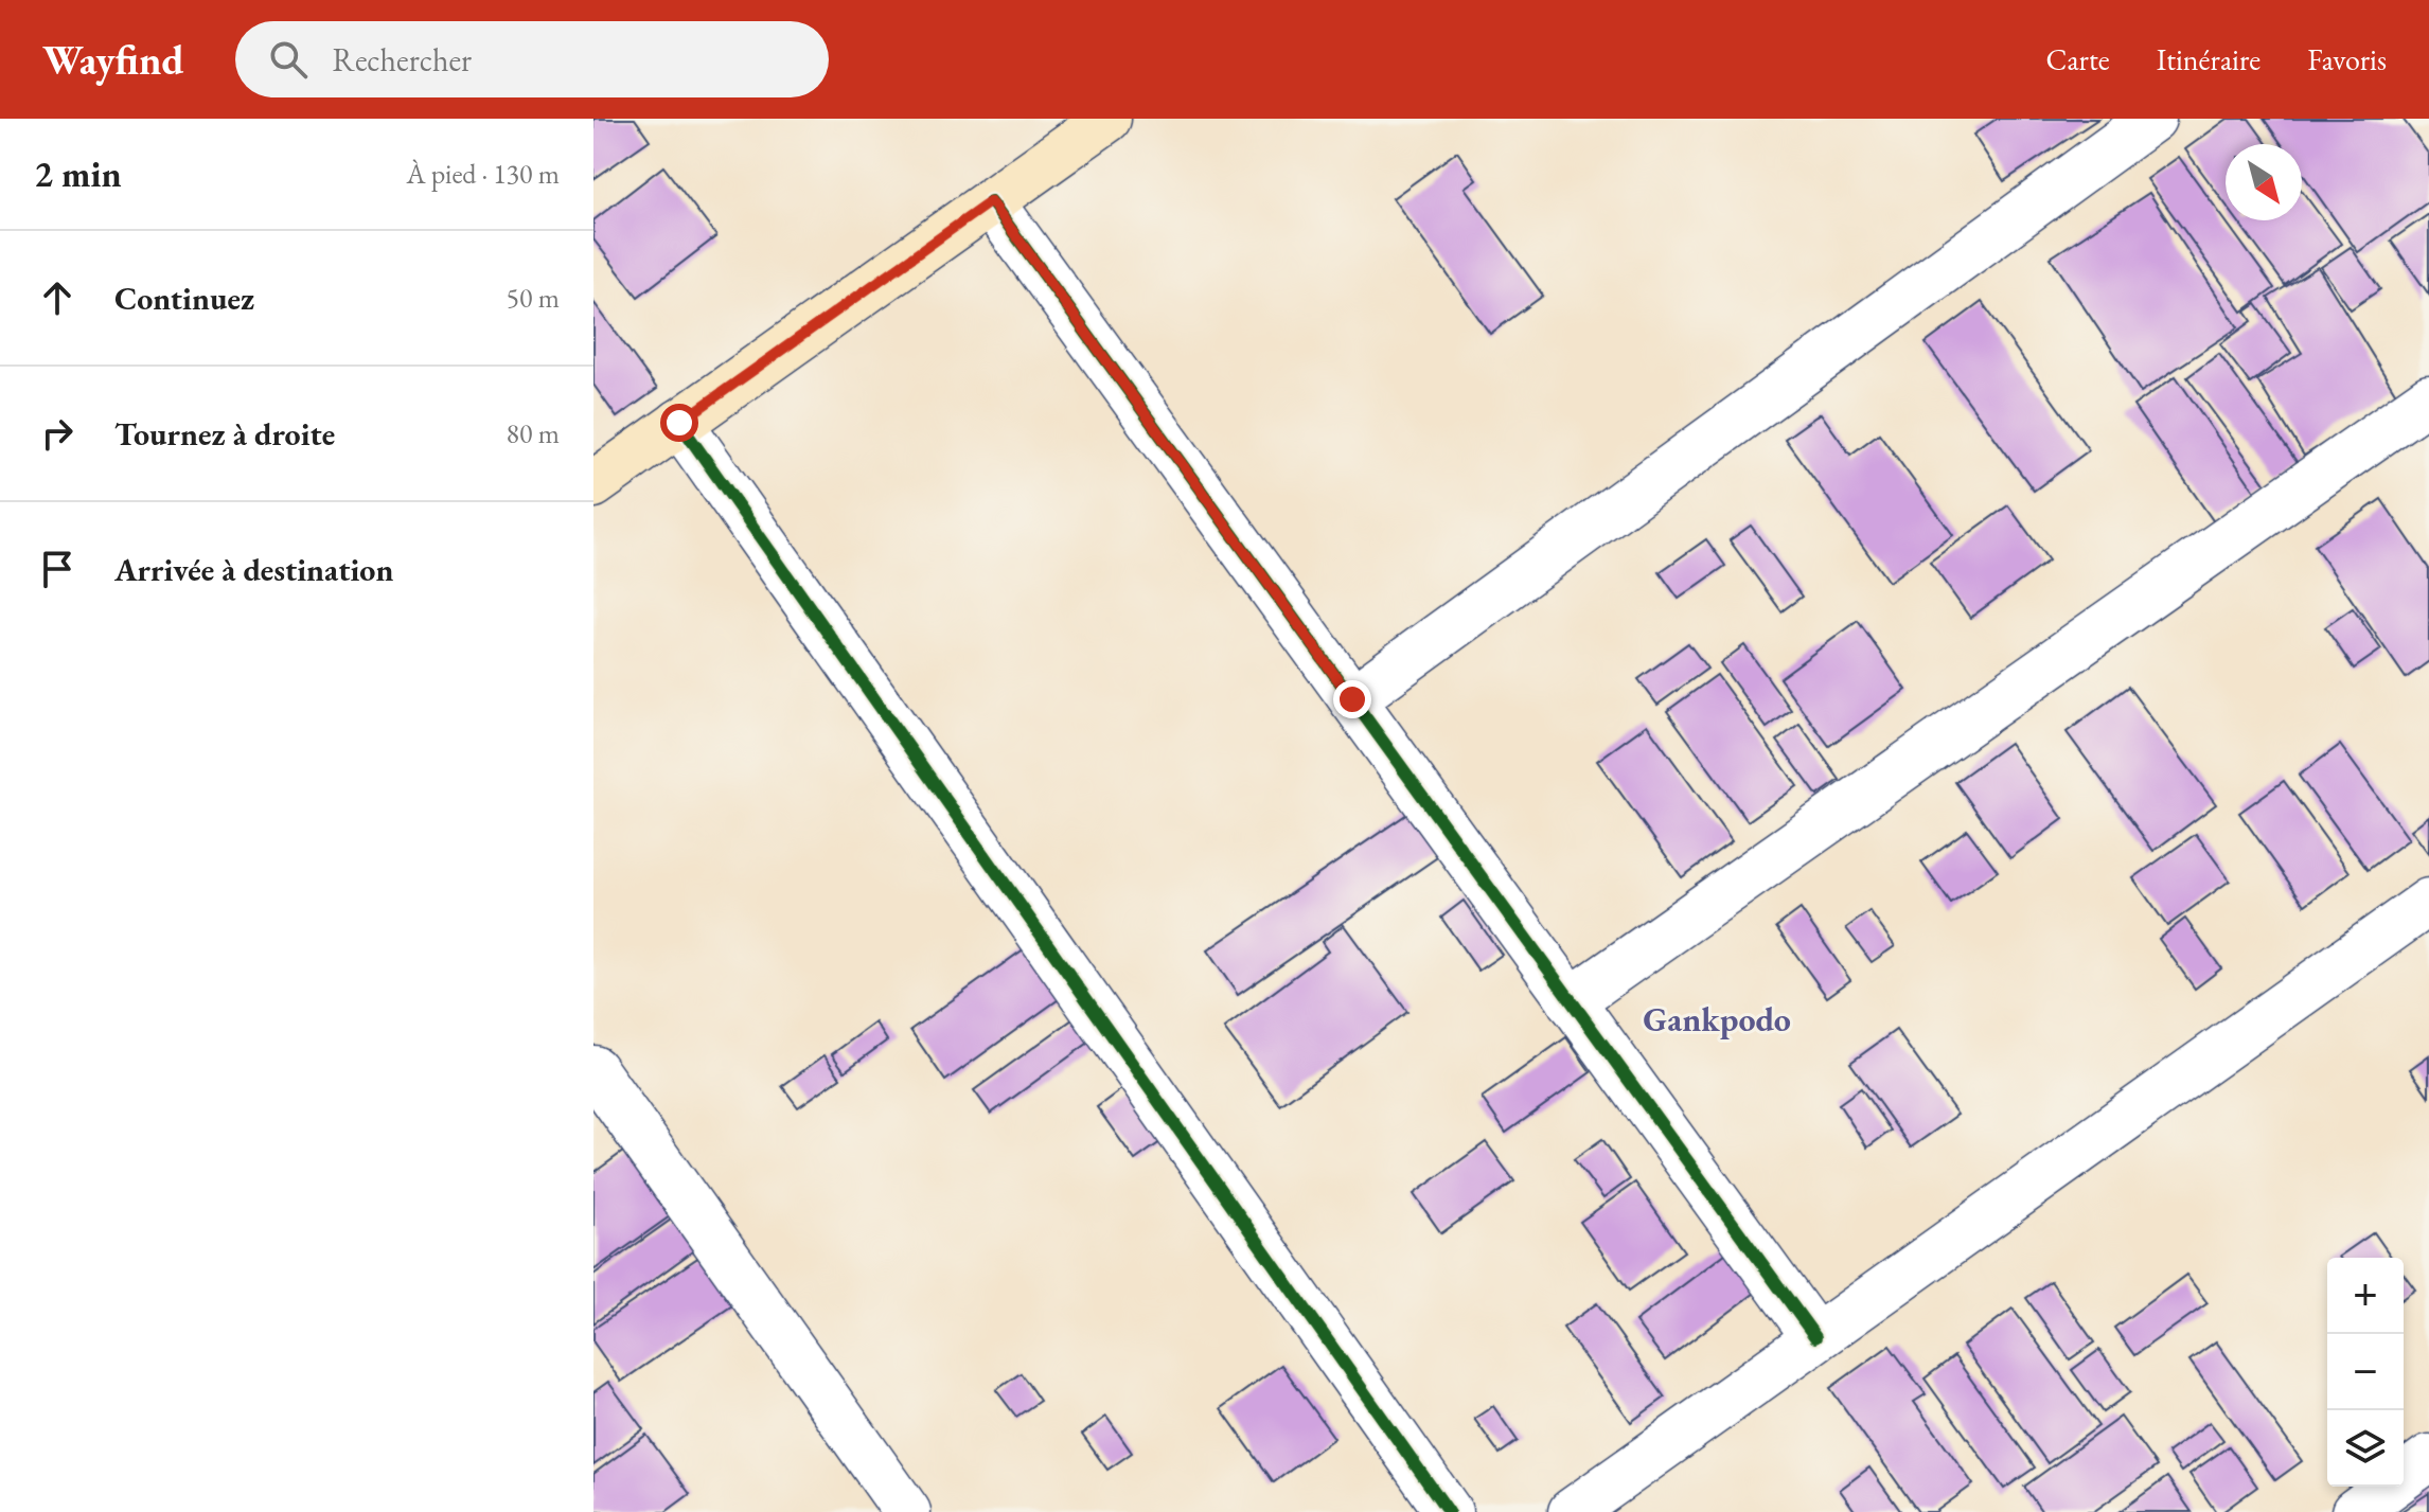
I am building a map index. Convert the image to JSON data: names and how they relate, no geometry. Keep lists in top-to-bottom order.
{
  "districts": ["Gankpodo"],
  "north": "bottom right",
  "page": {
    "header": "Wayfind",
    "search": "Rechercher",
    "nav": ["Carte", "Itinéraire", "Favoris"],
    "heading": ["2 min", "À pied · 130 m"],
    "list": [
      ["Continuez", "50 m"],
      ["Tournez à droite", "80 m"],
      "Arrivée à destination"
    ],
    "map_buttons": ["+", "−"]
  }
}
